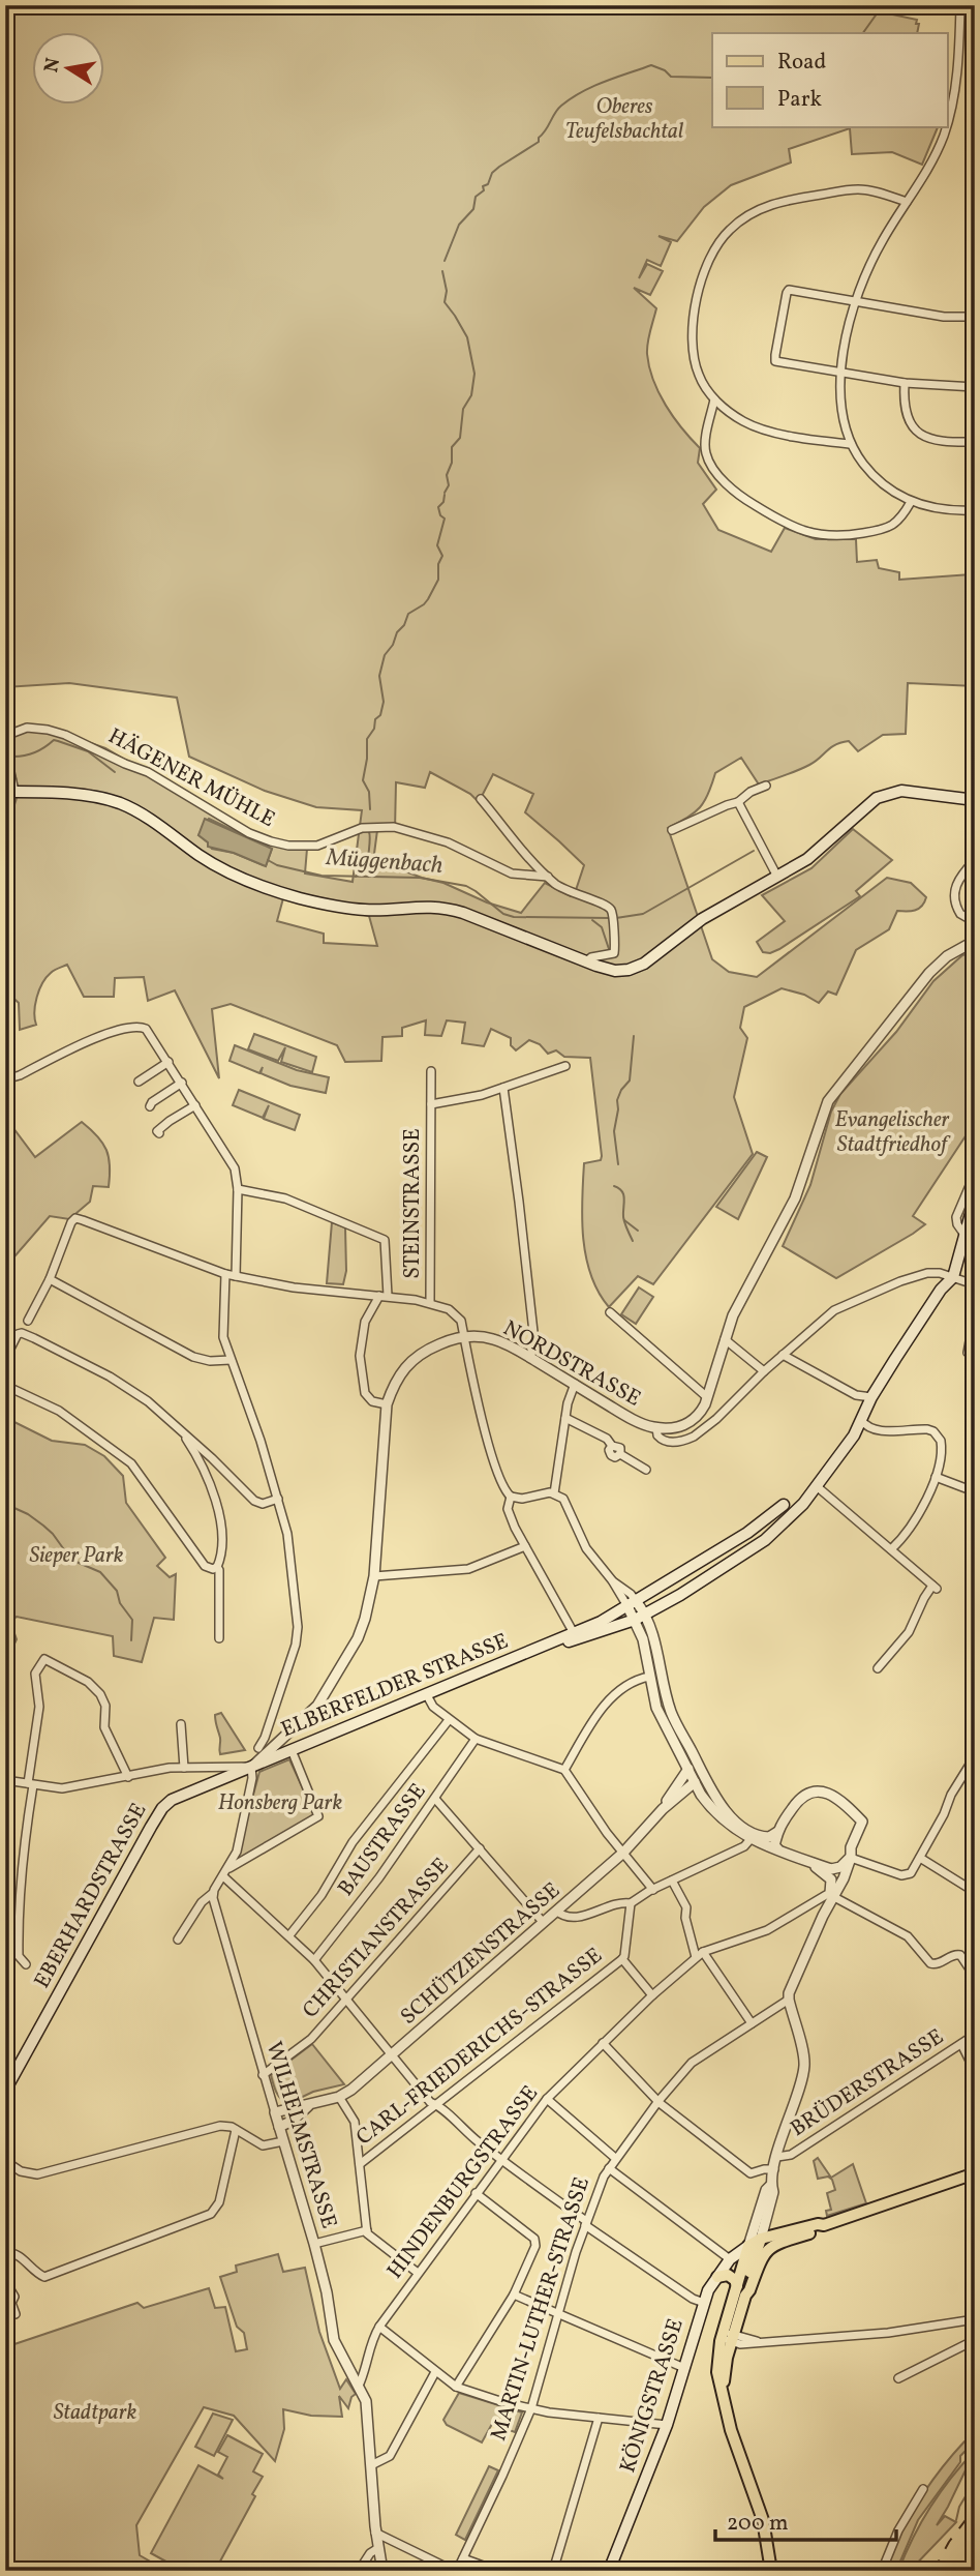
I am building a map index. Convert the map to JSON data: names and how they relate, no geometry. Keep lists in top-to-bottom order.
{
  "streets": {
    "main road": ["ELBERFELDER STRASSE", "EBERHARDSTRASSE", "KÖNIGSTRASSE"],
    "street": [
      "HÄGENER MÜHLE",
      "STEINSTRASSE",
      "NORDSTRASSE",
      "BAUSTRASSE",
      "CHRISTIANSTRASSE",
      "SCHÜTZENSTRASSE",
      "CARL-FRIEDERICHS-STRASSE",
      "BRÜDERSTRASSE",
      "WILHELMSTRASSE",
      "HINDENBURGSTRASSE",
      "MARTIN-LUTHER-STRASSE"
    ]
  },
  "crossings": [
    ["NORDSTRASSE", "ELBERFELDER STRASSE"],
    ["NORDSTRASSE", "EBERHARDSTRASSE"],
    ["ELBERFELDER STRASSE", "EBERHARDSTRASSE"],
    ["CHRISTIANSTRASSE", "WILHELMSTRASSE"],
    ["SCHÜTZENSTRASSE", "WILHELMSTRASSE"],
    ["WILHELMSTRASSE", "HINDENBURGSTRASSE"]
  ],
  "water": ["Müggenbach"],
  "parks": [
    "Oberes Teufelsbachtal",
    "Evangelischer Stadtfriedhof",
    "Sieper Park",
    "Honsberg Park",
    "Stadtpark"
  ],
  "legend": ["Road", "Park"],
  "scale_bar": "200 m",
  "north": "left"
}
